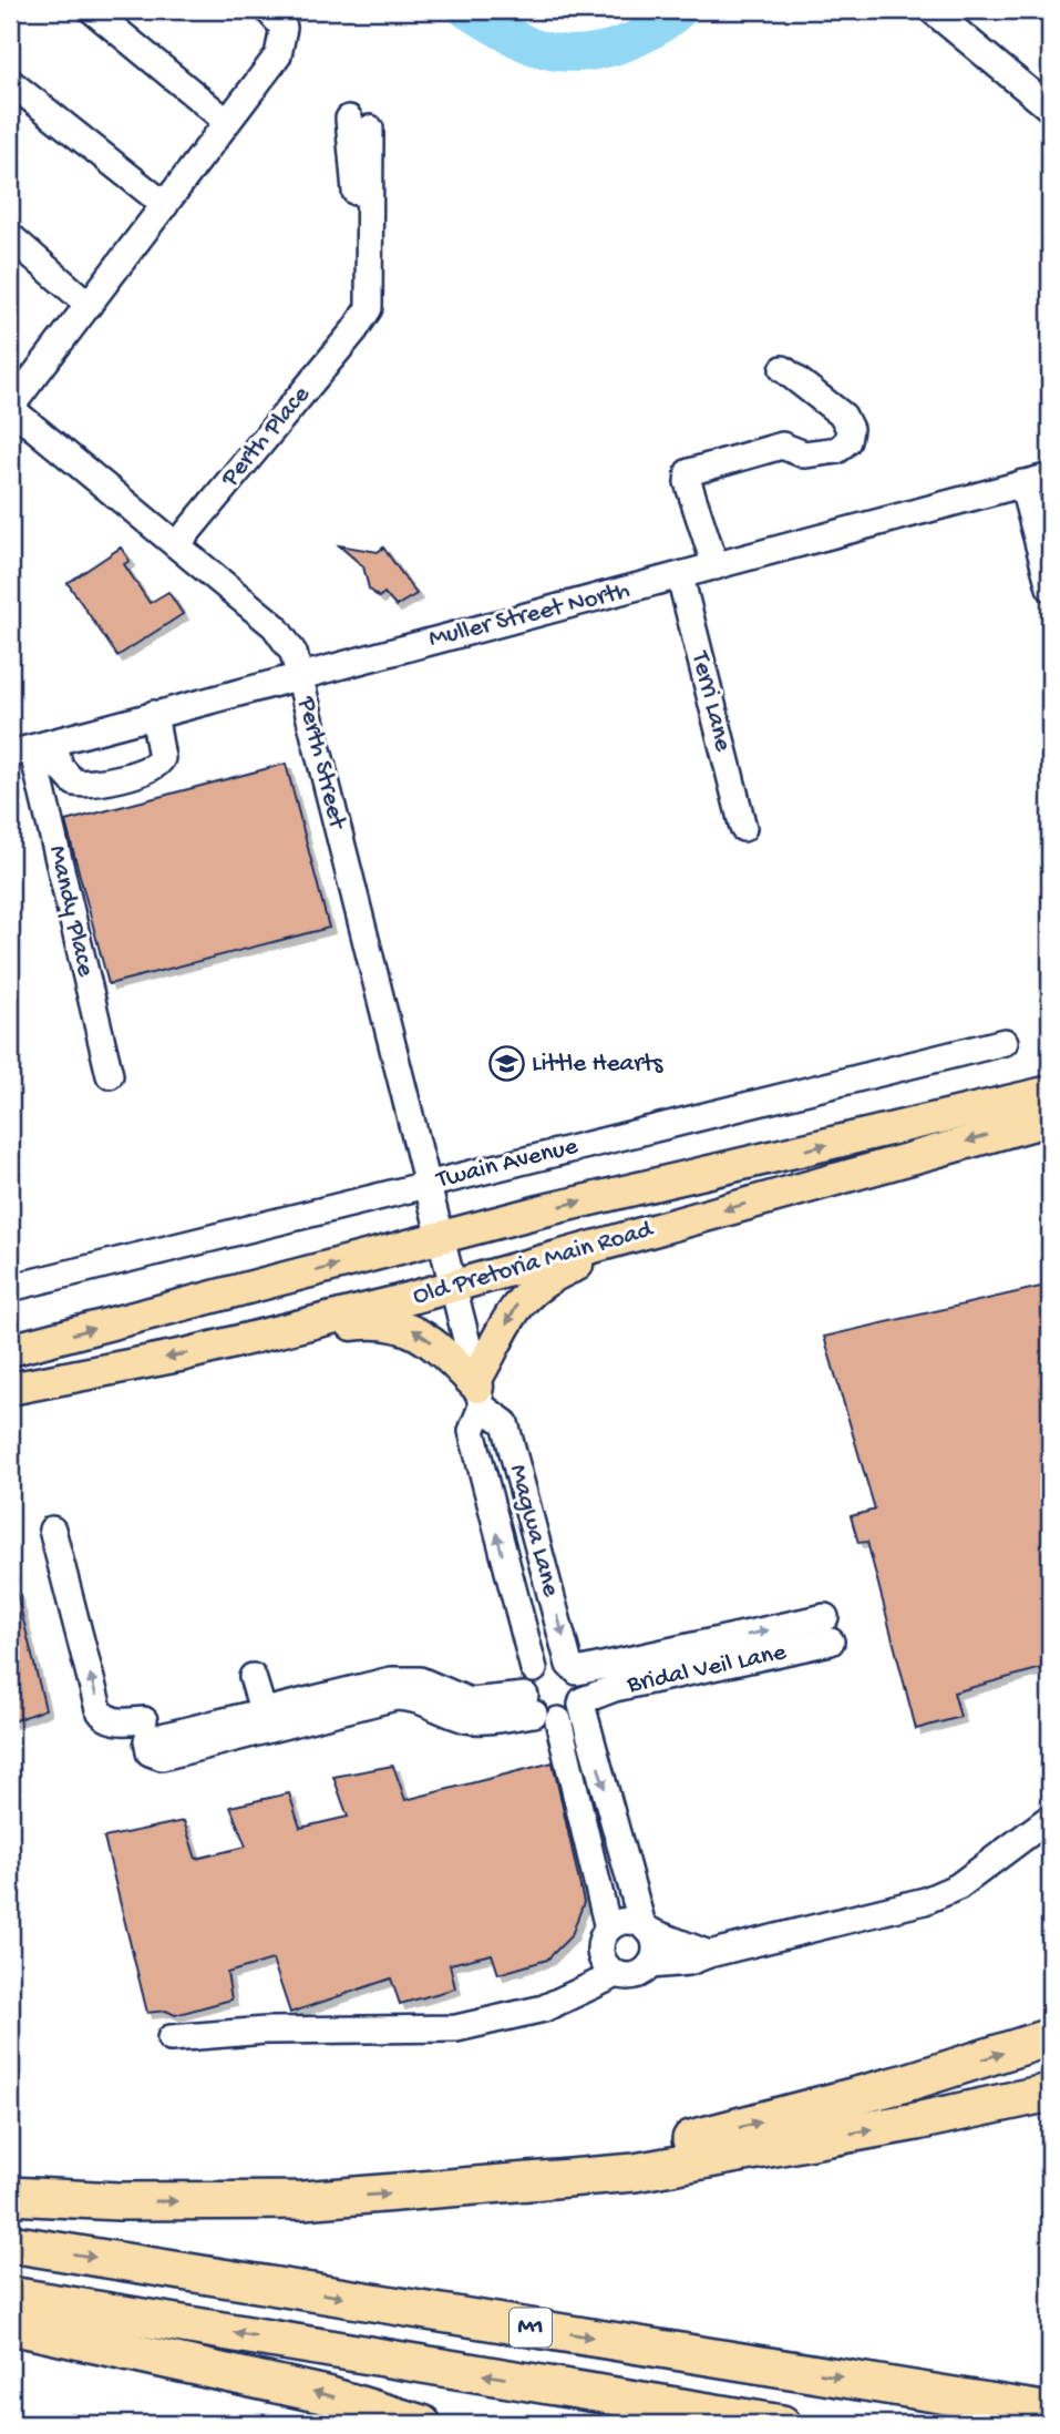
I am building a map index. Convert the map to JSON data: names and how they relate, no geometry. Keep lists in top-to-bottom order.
{
  "streets": {
    "highway": ["M1"],
    "main road": ["Old Pretoria Main Road"],
    "street": [
      "Perth Place",
      "Muller Street North",
      "Terri Lane",
      "Perth Street",
      "Mandy Place",
      "Twain Avenue",
      "Magwa Lane",
      "Bridal Veil Lane"
    ]
  },
  "crossings": [
    ["Perth Place", "Perth Street"],
    ["Muller Street North", "Terri Lane"],
    ["Muller Street North", "Perth Street"],
    ["Muller Street North", "Mandy Place"],
    ["Perth Street", "Twain Avenue"],
    ["Perth Street", "Old Pretoria Main Road"],
    ["Perth Street", "Magwa Lane"],
    ["Old Pretoria Main Road", "Magwa Lane"],
    ["Magwa Lane", "Bridal Veil Lane"]
  ],
  "places": {
    "school or university": ["Little Hearts"]
  }
}
